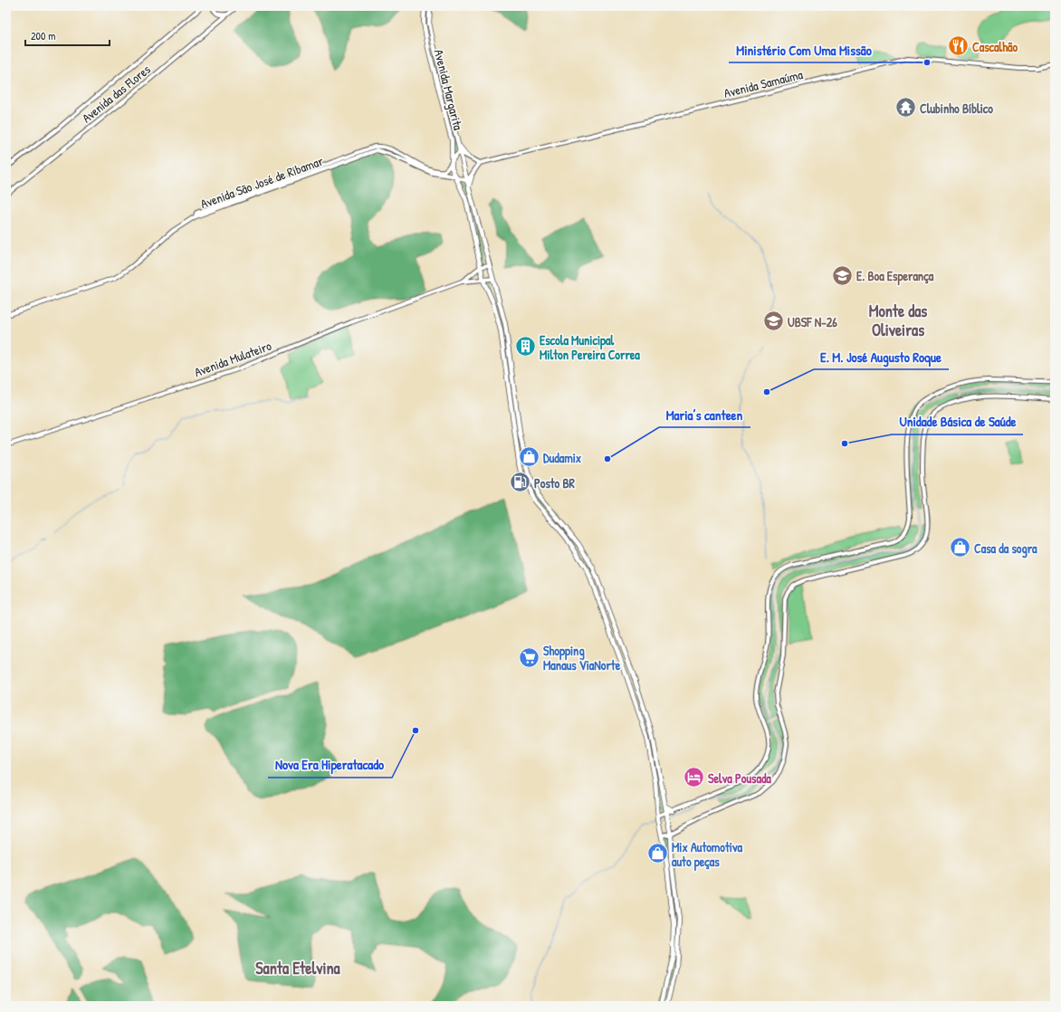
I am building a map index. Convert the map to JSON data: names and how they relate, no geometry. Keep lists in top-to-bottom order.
{
  "streets": {
    "main road": ["Avenida Margarita"],
    "street": [
      "Avenida Samaúma",
      "Avenida das Flores",
      "Avenida São José de Ribamar",
      "Avenida Mulateiro"
    ]
  },
  "crossings": [
    ["Avenida Margarita", "Avenida São José de Ribamar"],
    ["Avenida Margarita", "Avenida Mulateiro"]
  ],
  "districts": ["Monte das Oliveiras", "Santa Etelvina"],
  "places": {
    "restaurant": ["Cascalhão"],
    "other": [
      "Ministério Com Uma Missão",
      "E. M. José Augusto Roque",
      "Unidade Básica de Saúde",
      "Maria’s canteen",
      "Nova Era Hiperatacado"
    ],
    "temple": ["Clubinho Bíblico"],
    "school or university": ["E. Boa Esperança", "UBSF N-26"],
    "building": ["Escola Municipal Milton Pereira Correa"],
    "shop": ["Dudamix", "Casa da sogra", "Mix Automotiva auto peças"],
    "fuel station": ["Posto BR"],
    "supermarket": ["Shopping Manaus ViaNorte"],
    "hotel": ["Selva Pousada"]
  },
  "scale_bar": "200 m"
}
